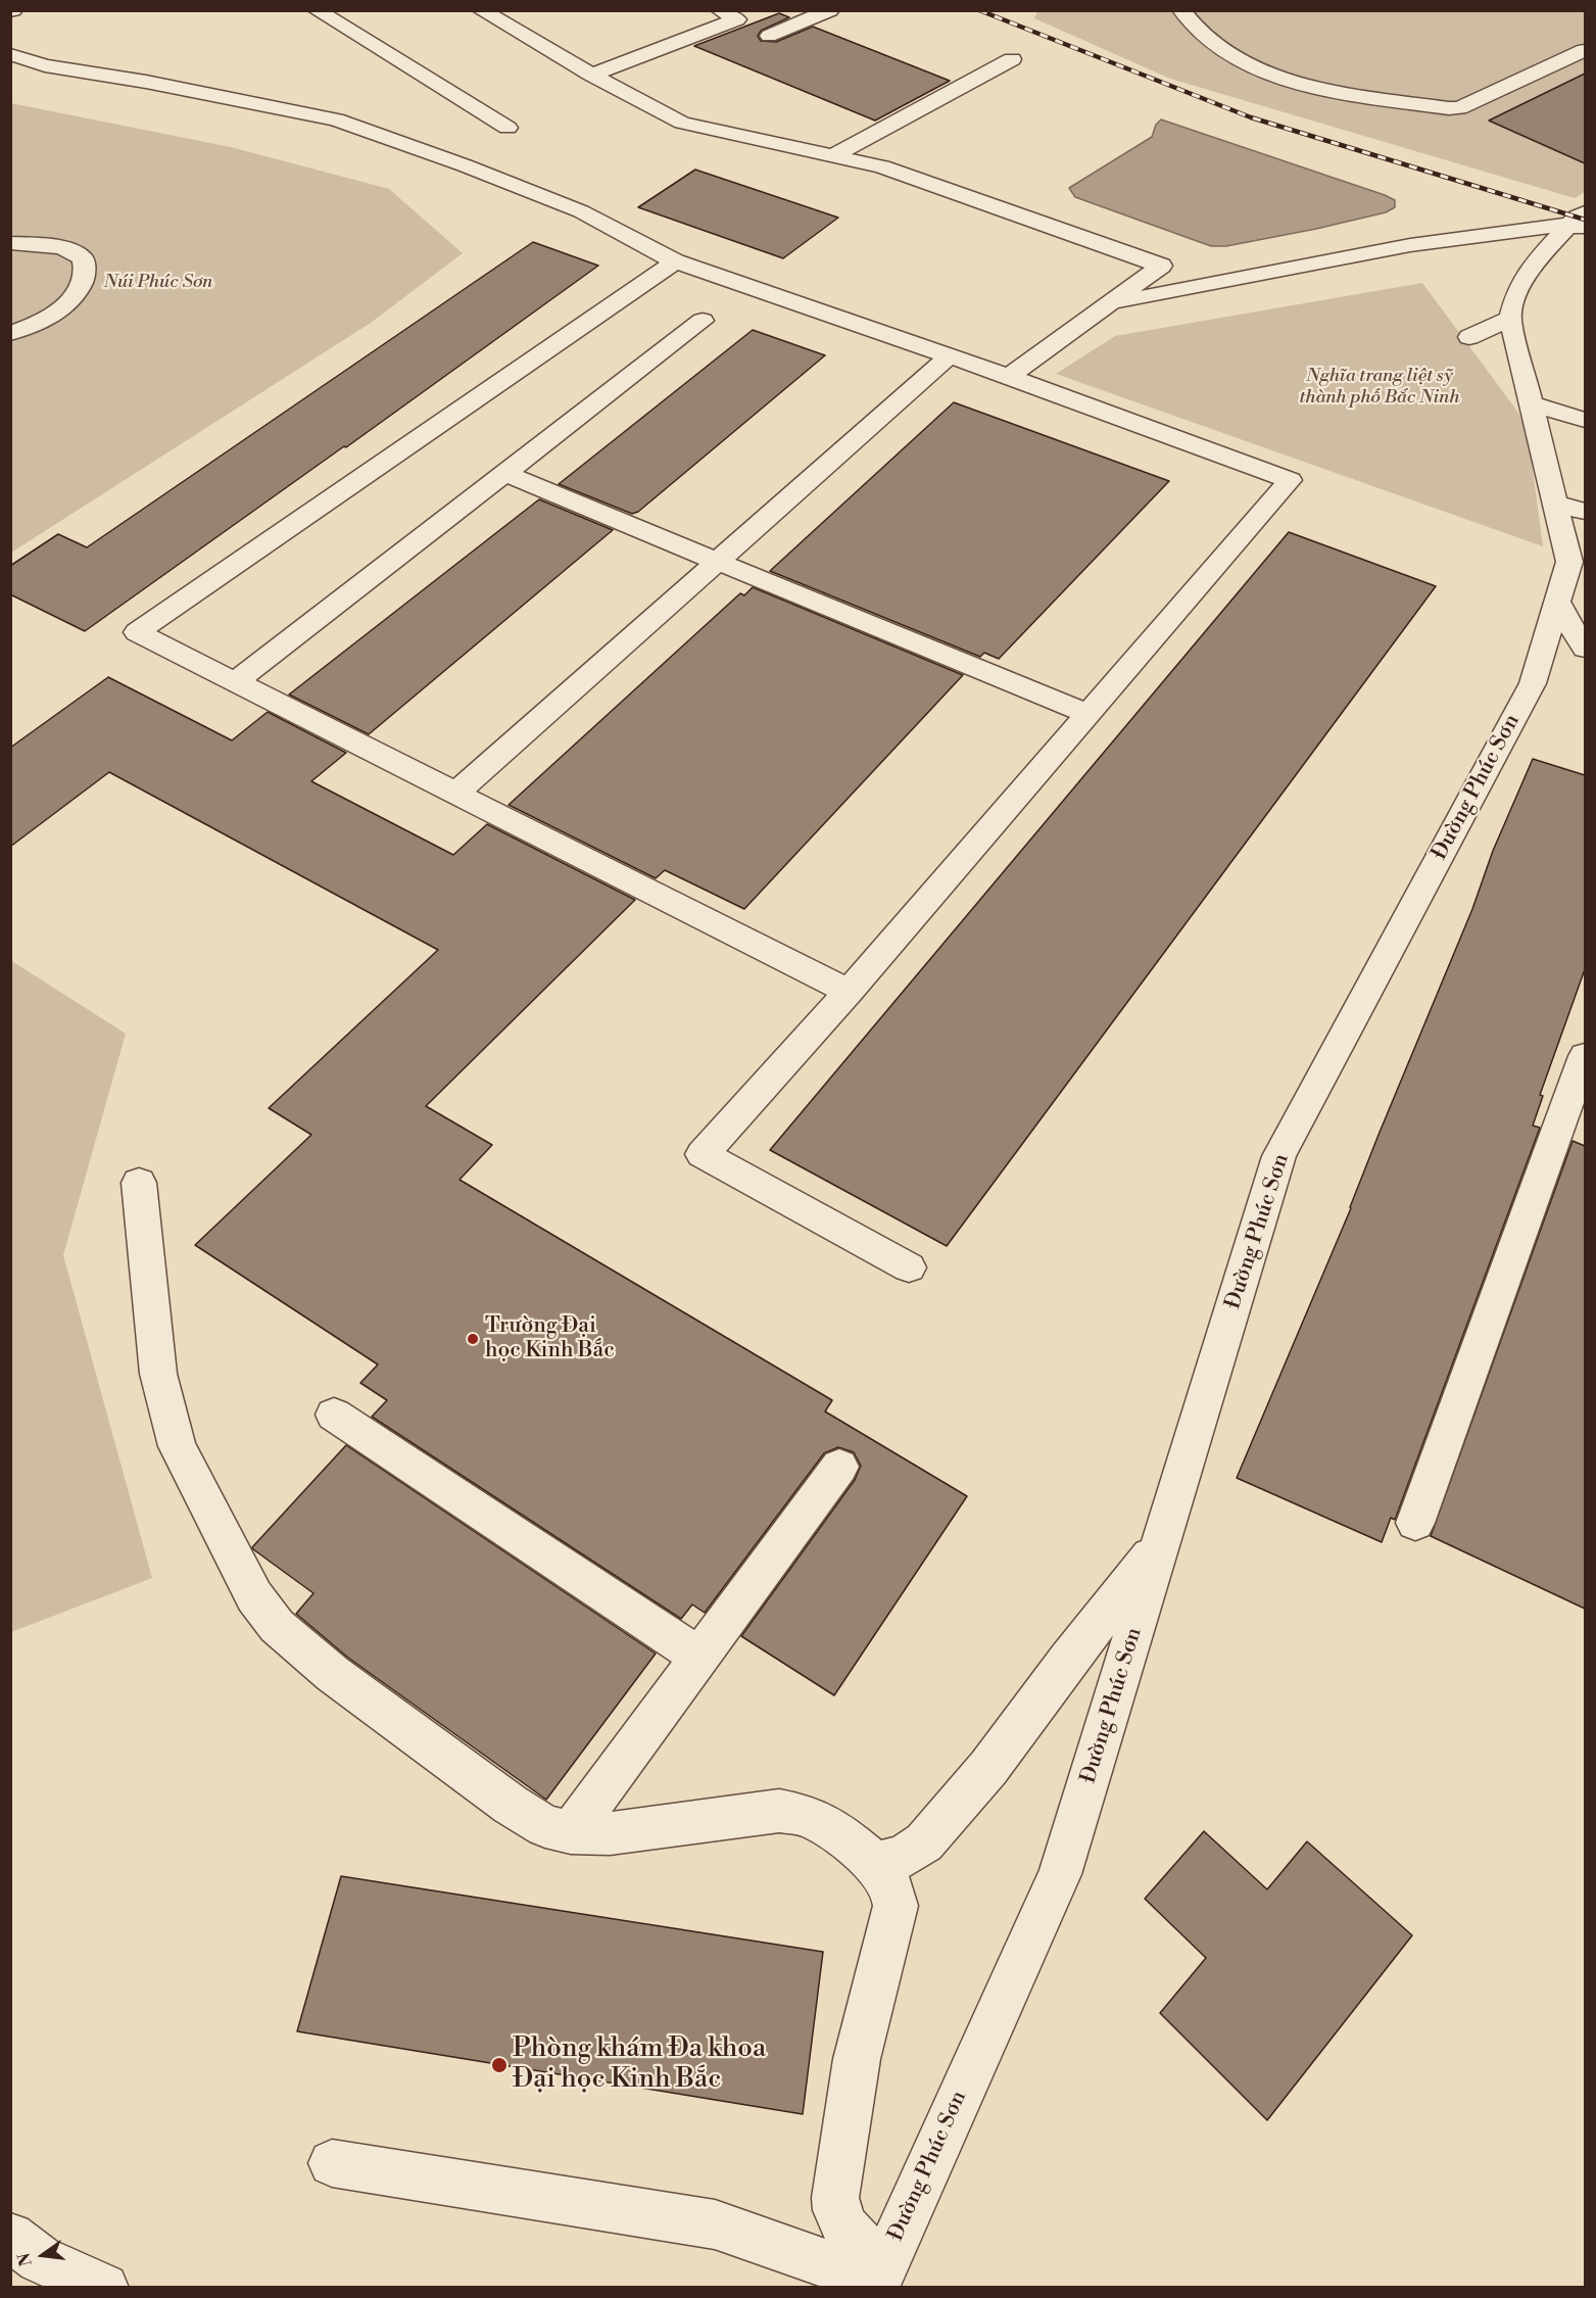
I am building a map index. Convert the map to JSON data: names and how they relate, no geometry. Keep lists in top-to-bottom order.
{
  "streets": {
    "street": ["Đường Phúc Sơn"]
  },
  "parks": ["Núi Phúc Sơn", "Nghĩa trang liệt sỹ thành phố Bắc Ninh"],
  "places": ["Trường Đại học Kinh Bắc", "Phòng khám Đa khoa Đại học Kinh Bắc"],
  "north": "left"
}
